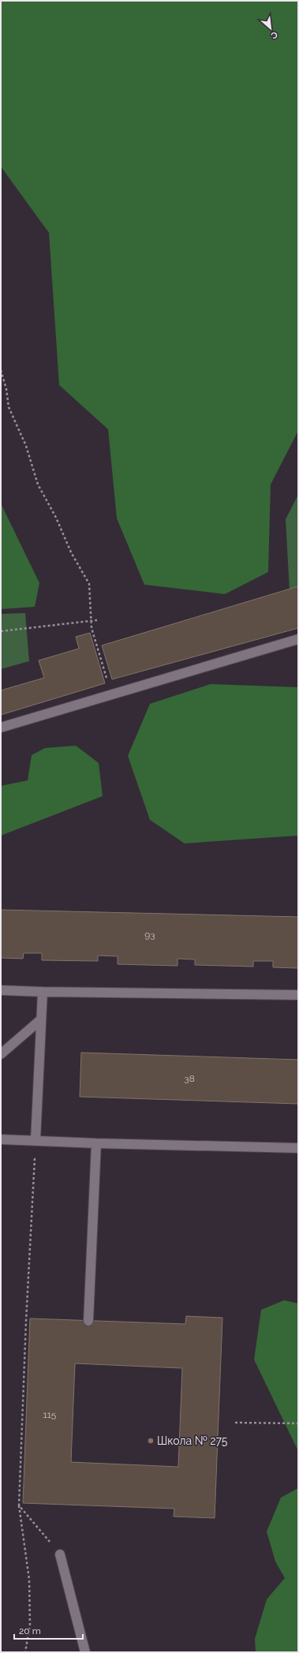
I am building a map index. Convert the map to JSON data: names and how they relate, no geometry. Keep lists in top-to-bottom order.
{
  "places": ["Школа № 275"],
  "house_numbers": ["93", "38", "115"],
  "scale_bar": "20 m",
  "north": "bottom right"
}
